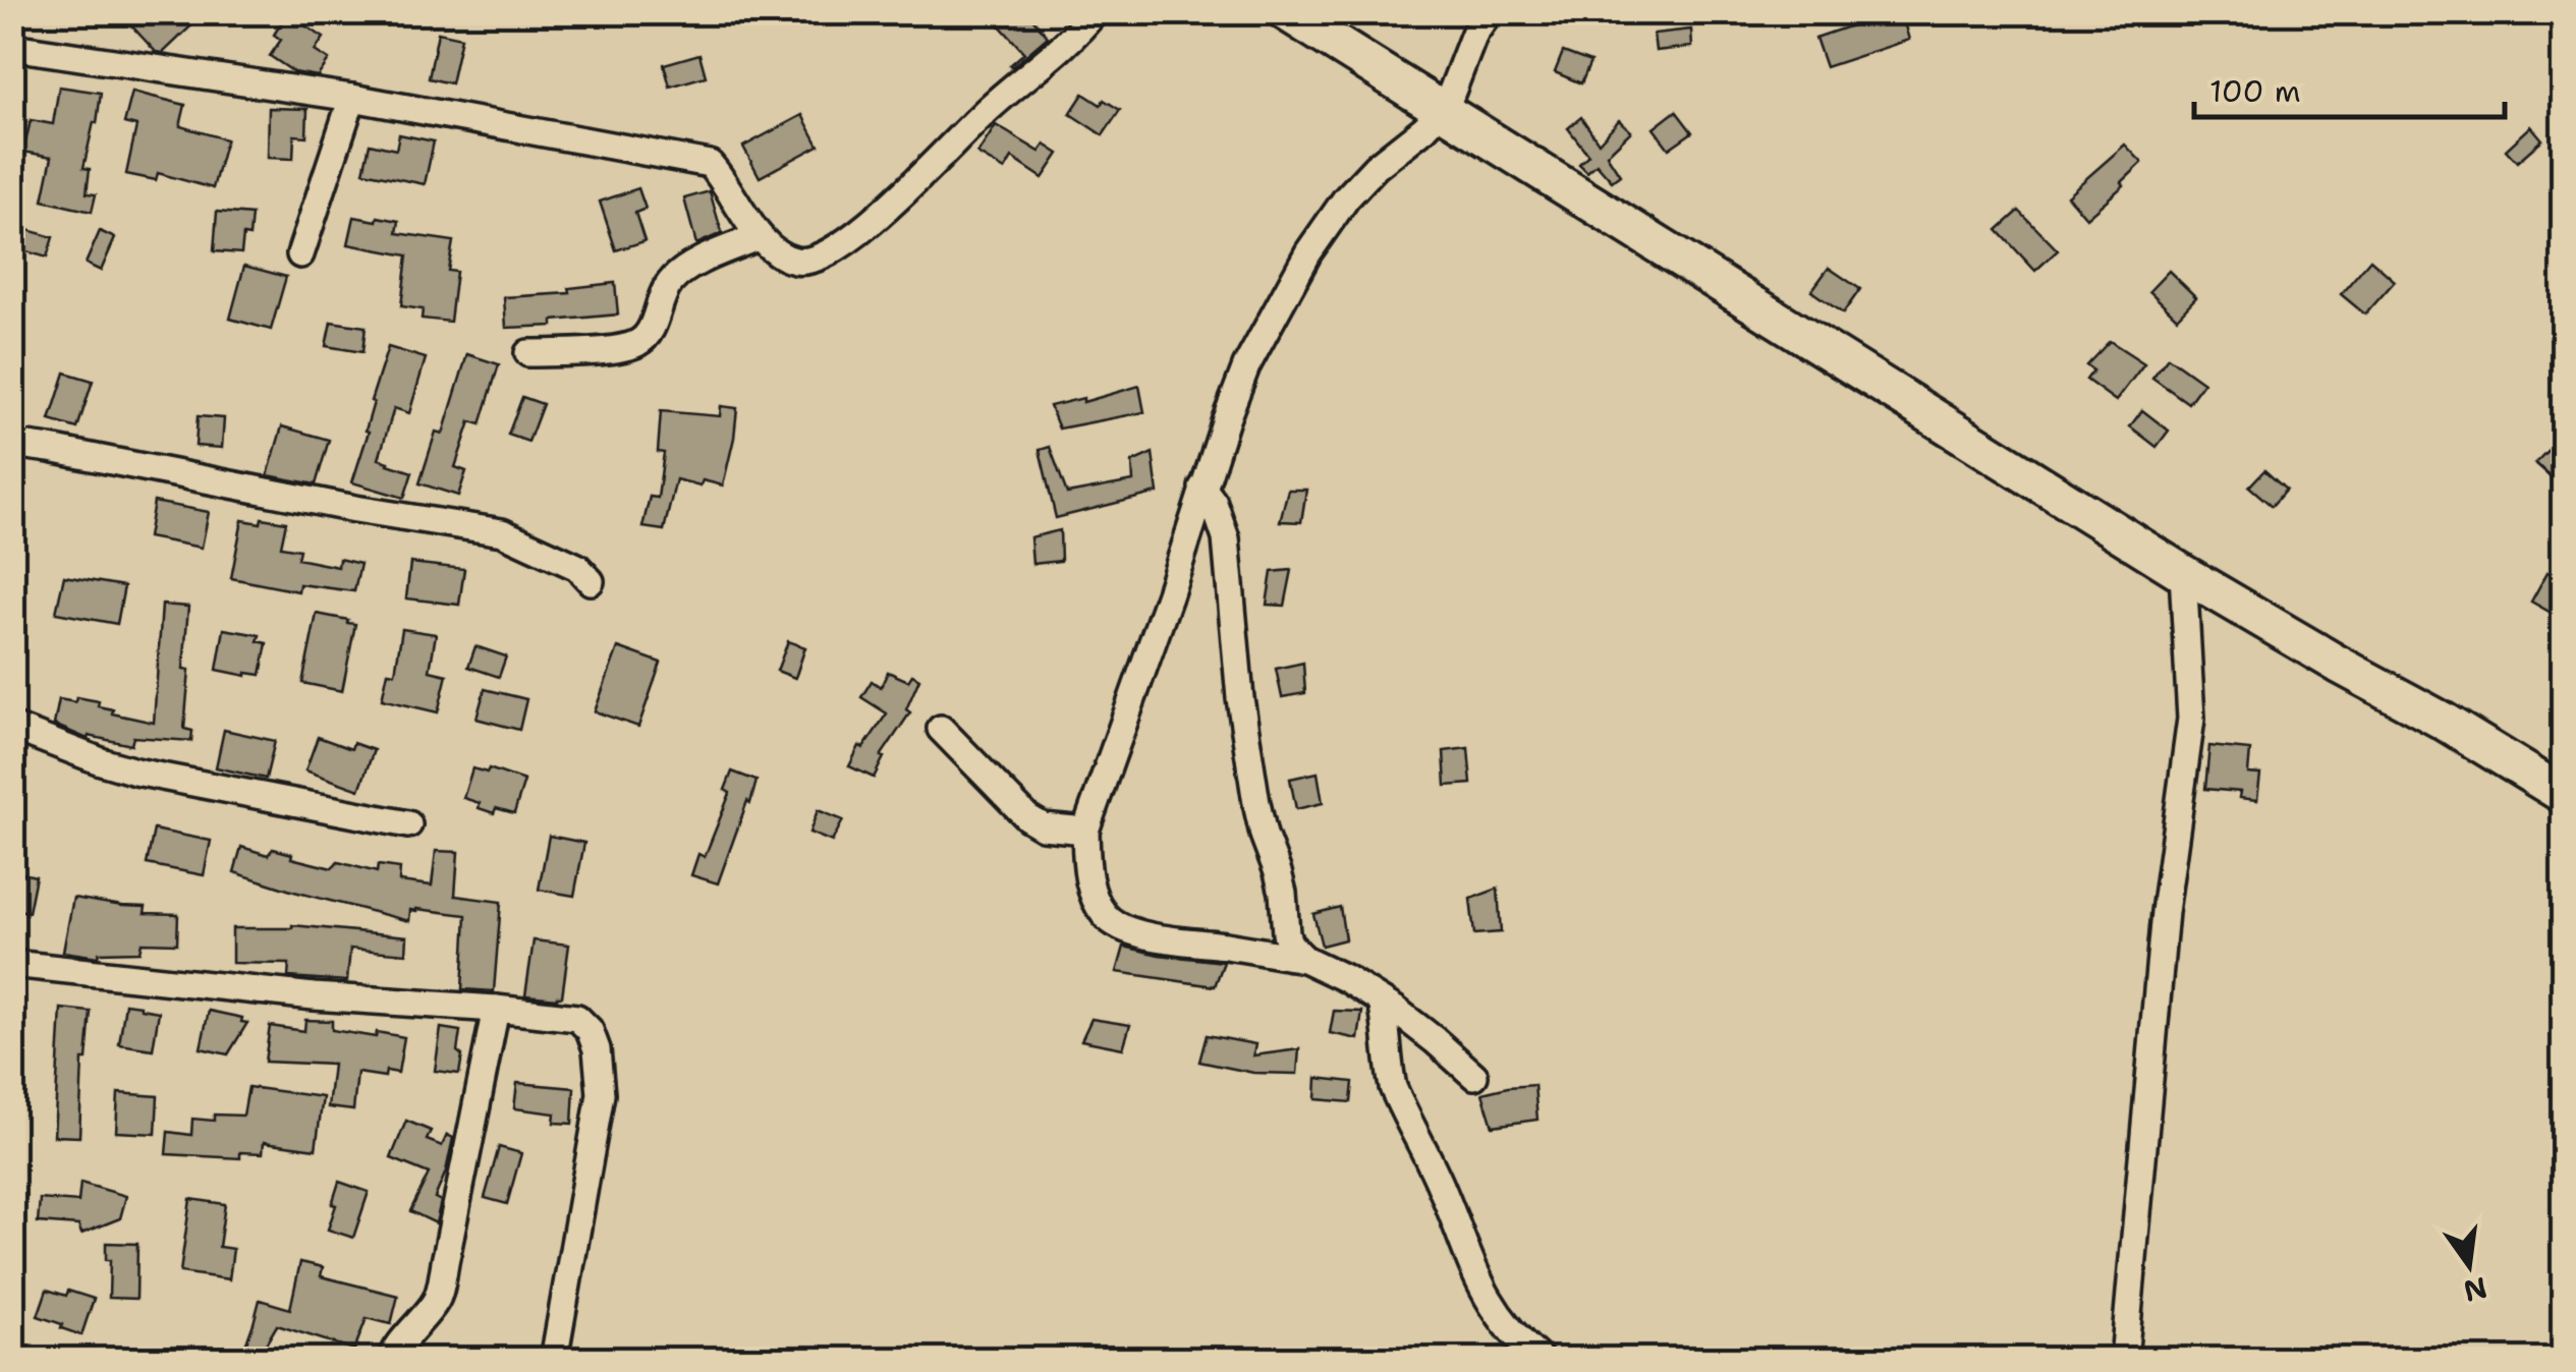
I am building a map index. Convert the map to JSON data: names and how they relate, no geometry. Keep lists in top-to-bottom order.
{
  "scale_bar": "100 m",
  "north": "bottom"
}
